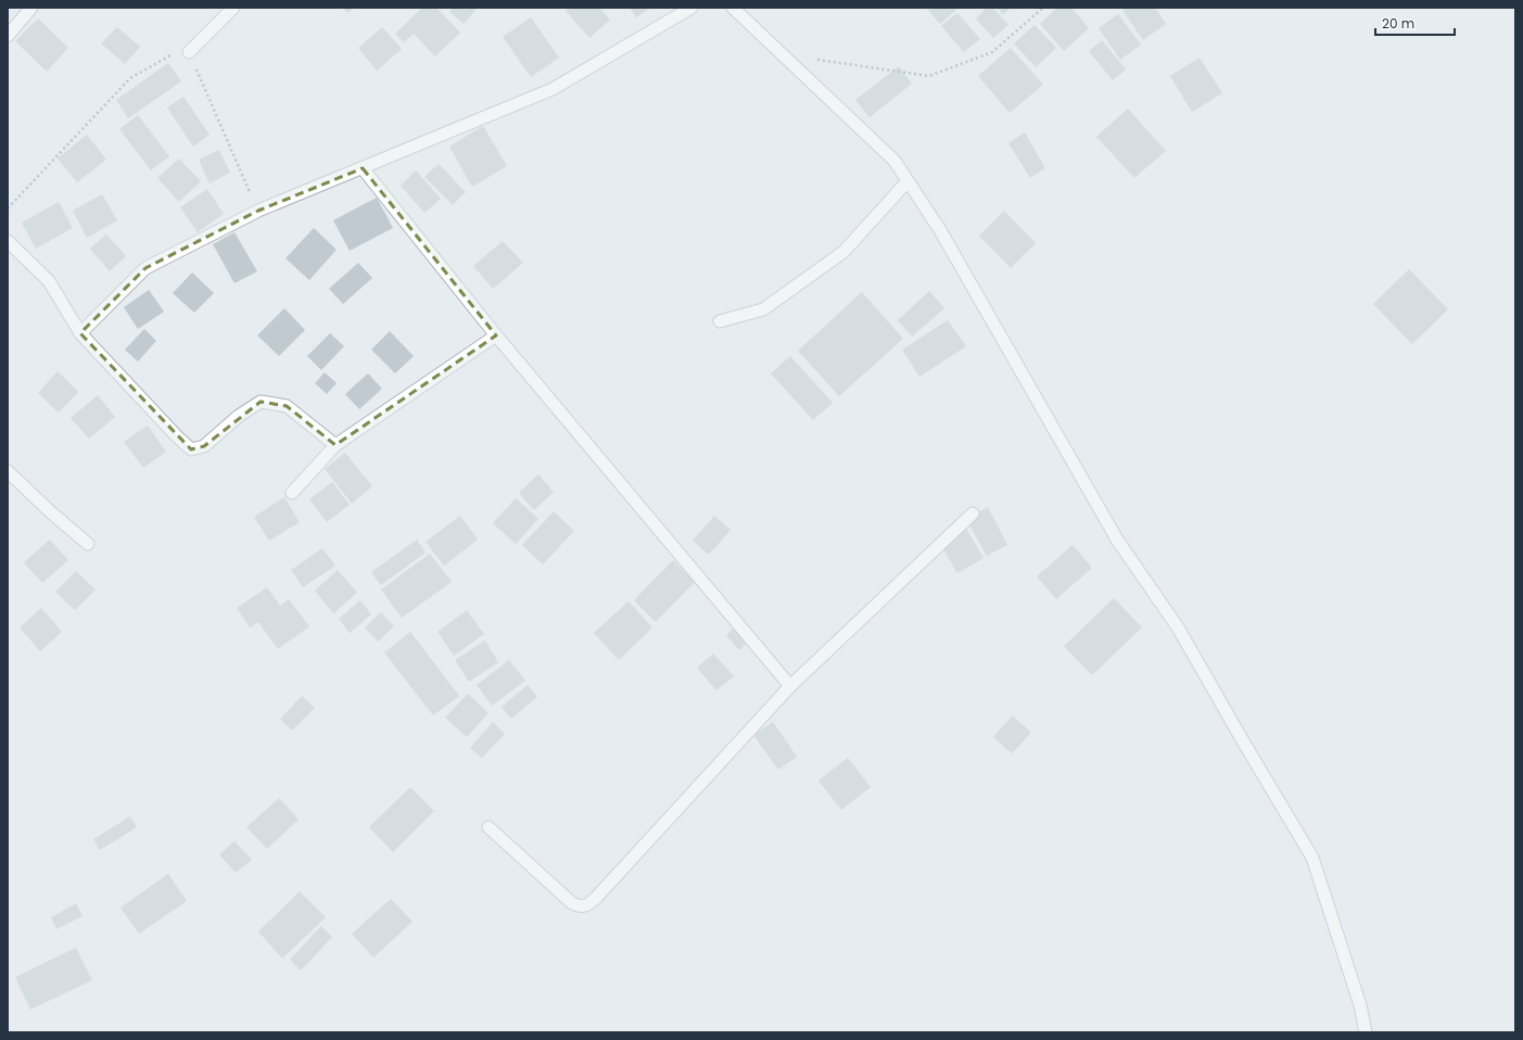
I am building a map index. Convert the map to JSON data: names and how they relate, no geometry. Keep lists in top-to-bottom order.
{
  "scale_bar": "20 m"
}
